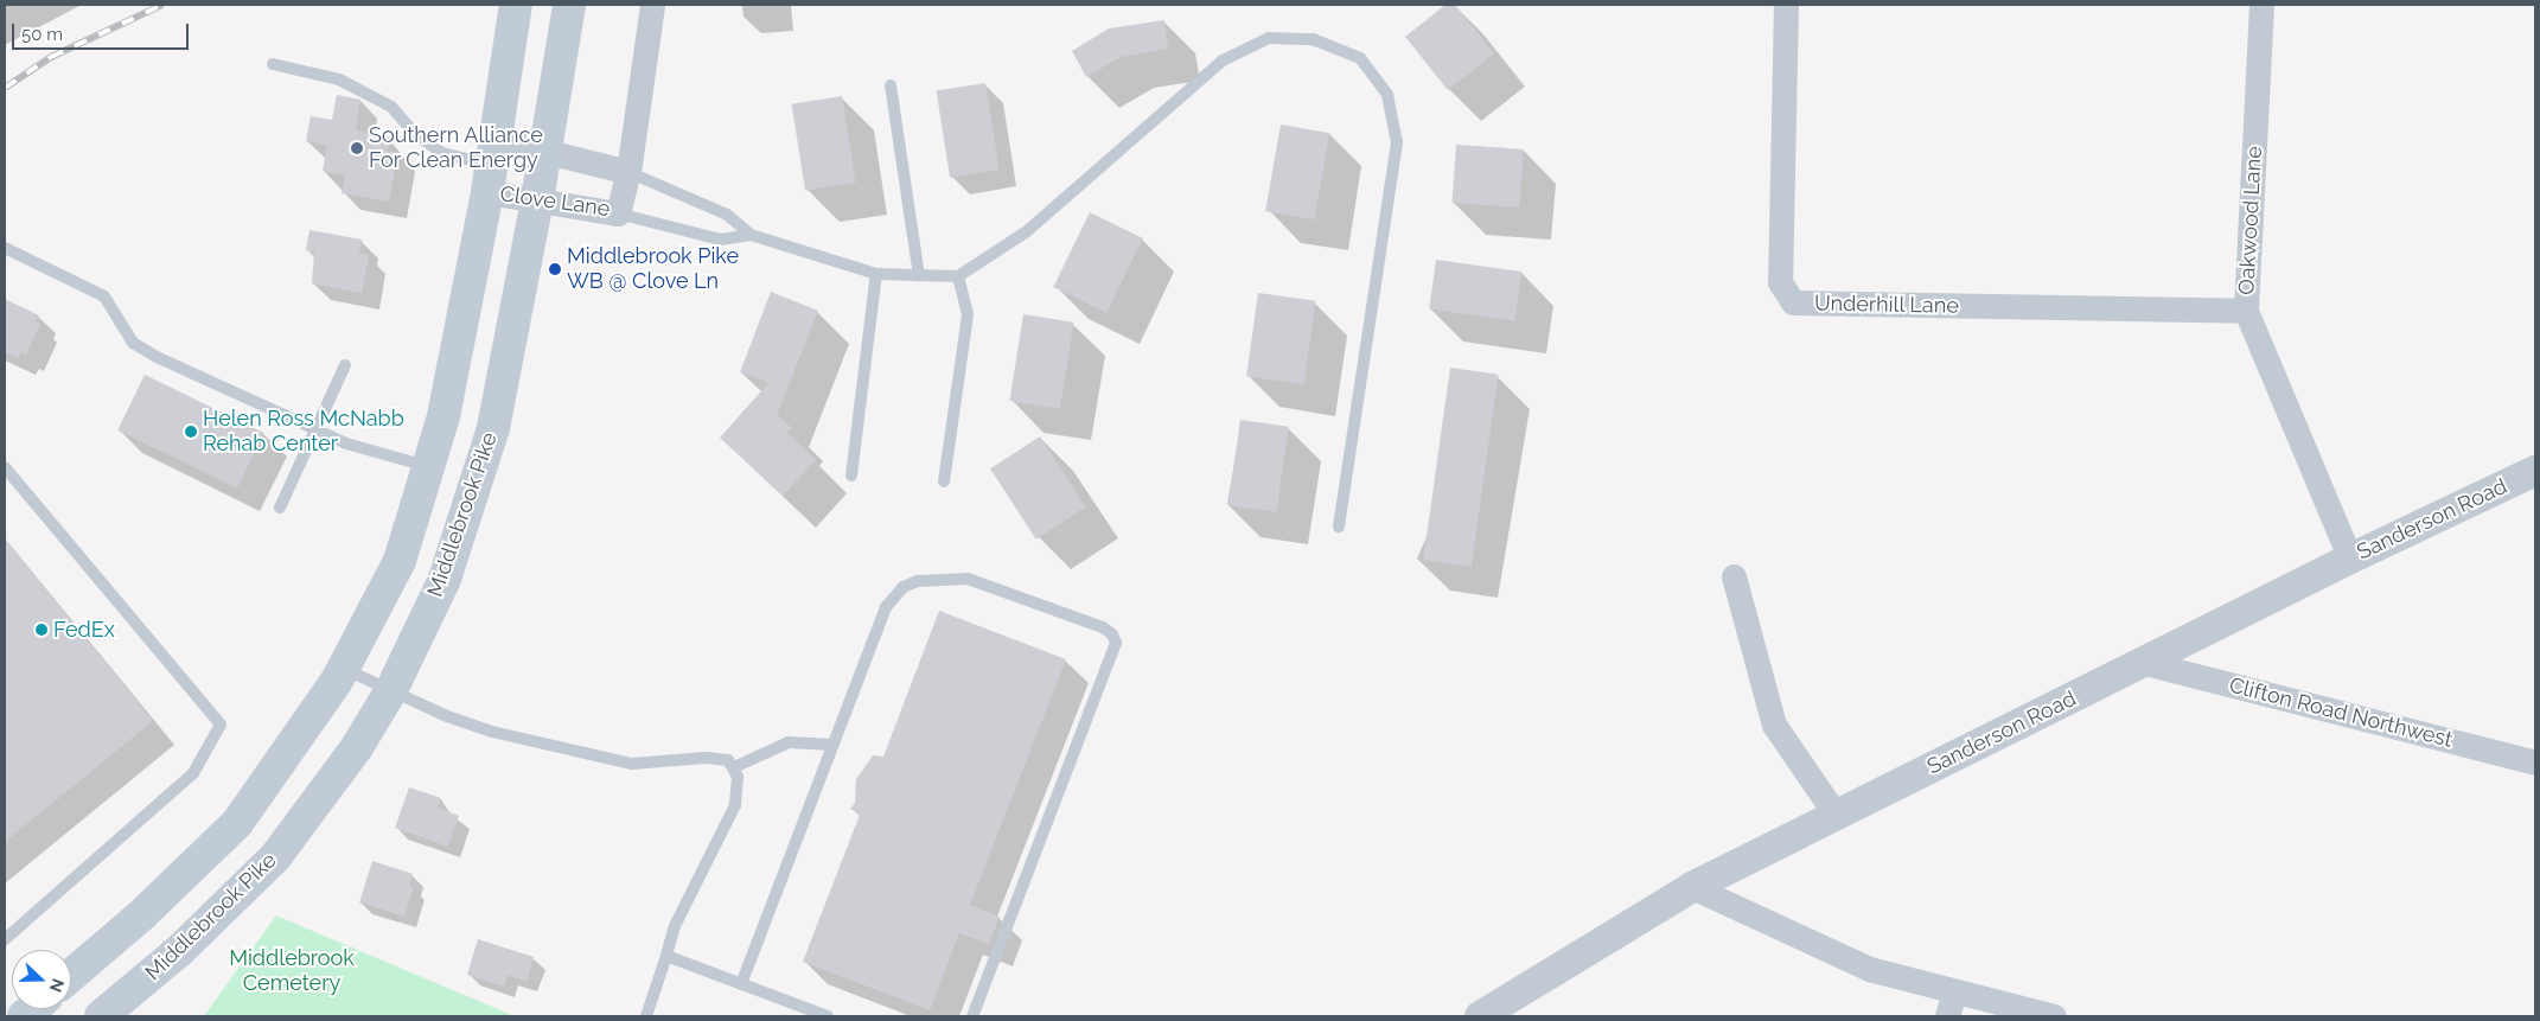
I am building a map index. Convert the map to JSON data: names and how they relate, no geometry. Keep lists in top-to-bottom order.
{
  "streets": {
    "main road": ["Middlebrook Pike"],
    "street": [
      "Clove Lane",
      "Oakwood Lane",
      "Underhill Lane",
      "Sanderson Road",
      "Clifton Road Northwest"
    ]
  },
  "crossings": [
    ["Clove Lane", "Middlebrook Pike"],
    ["Oakwood Lane", "Underhill Lane"],
    ["Oakwood Lane", "Sanderson Road"],
    ["Sanderson Road", "Clifton Road Northwest"]
  ],
  "parks": ["Middlebrook Cemetery"],
  "places": [
    "Southern Alliance For Clean Energy",
    "Middlebrook Pike WB @ Clove Ln",
    "Helen Ross McNabb Rehab Center",
    "FedEx"
  ],
  "scale_bar": "50 m",
  "north": "right"
}
